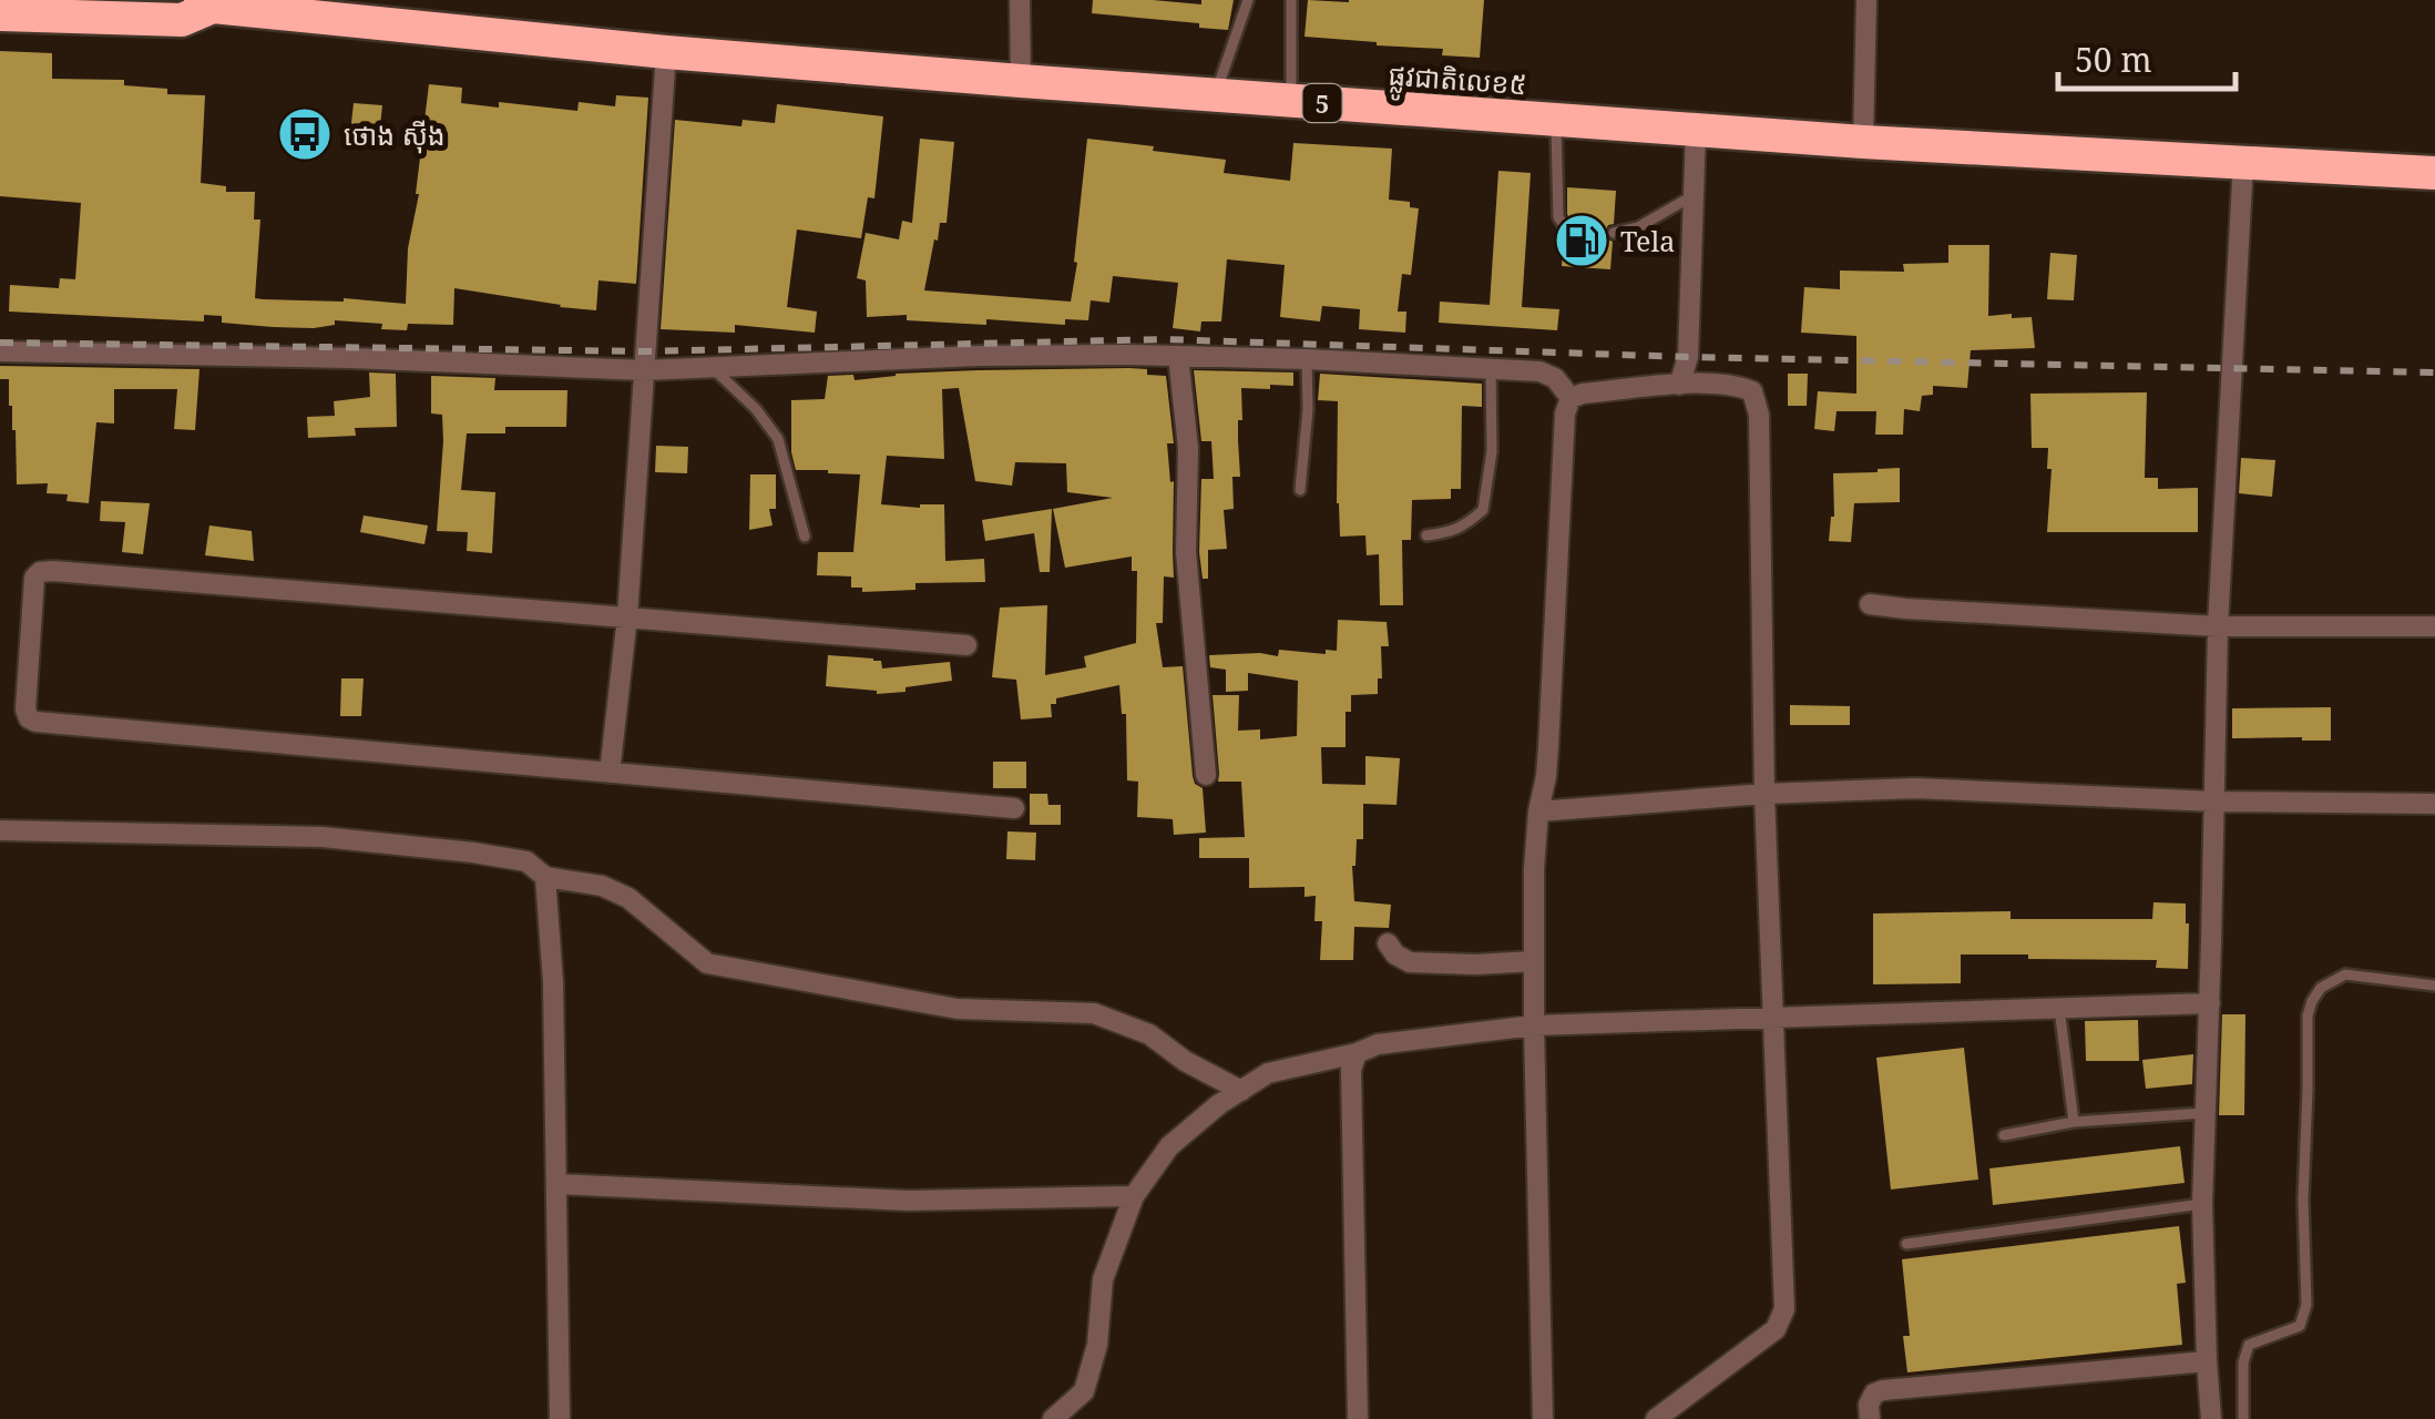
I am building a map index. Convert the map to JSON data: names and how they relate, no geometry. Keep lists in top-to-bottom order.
{
  "streets": {
    "highway": ["ផ្លូវជាតិលេខ៥", "5"]
  },
  "places": {
    "bus stop": ["ថោង ស៊ីង"],
    "fuel station": ["Tela"]
  },
  "scale_bar": "50 m"
}
